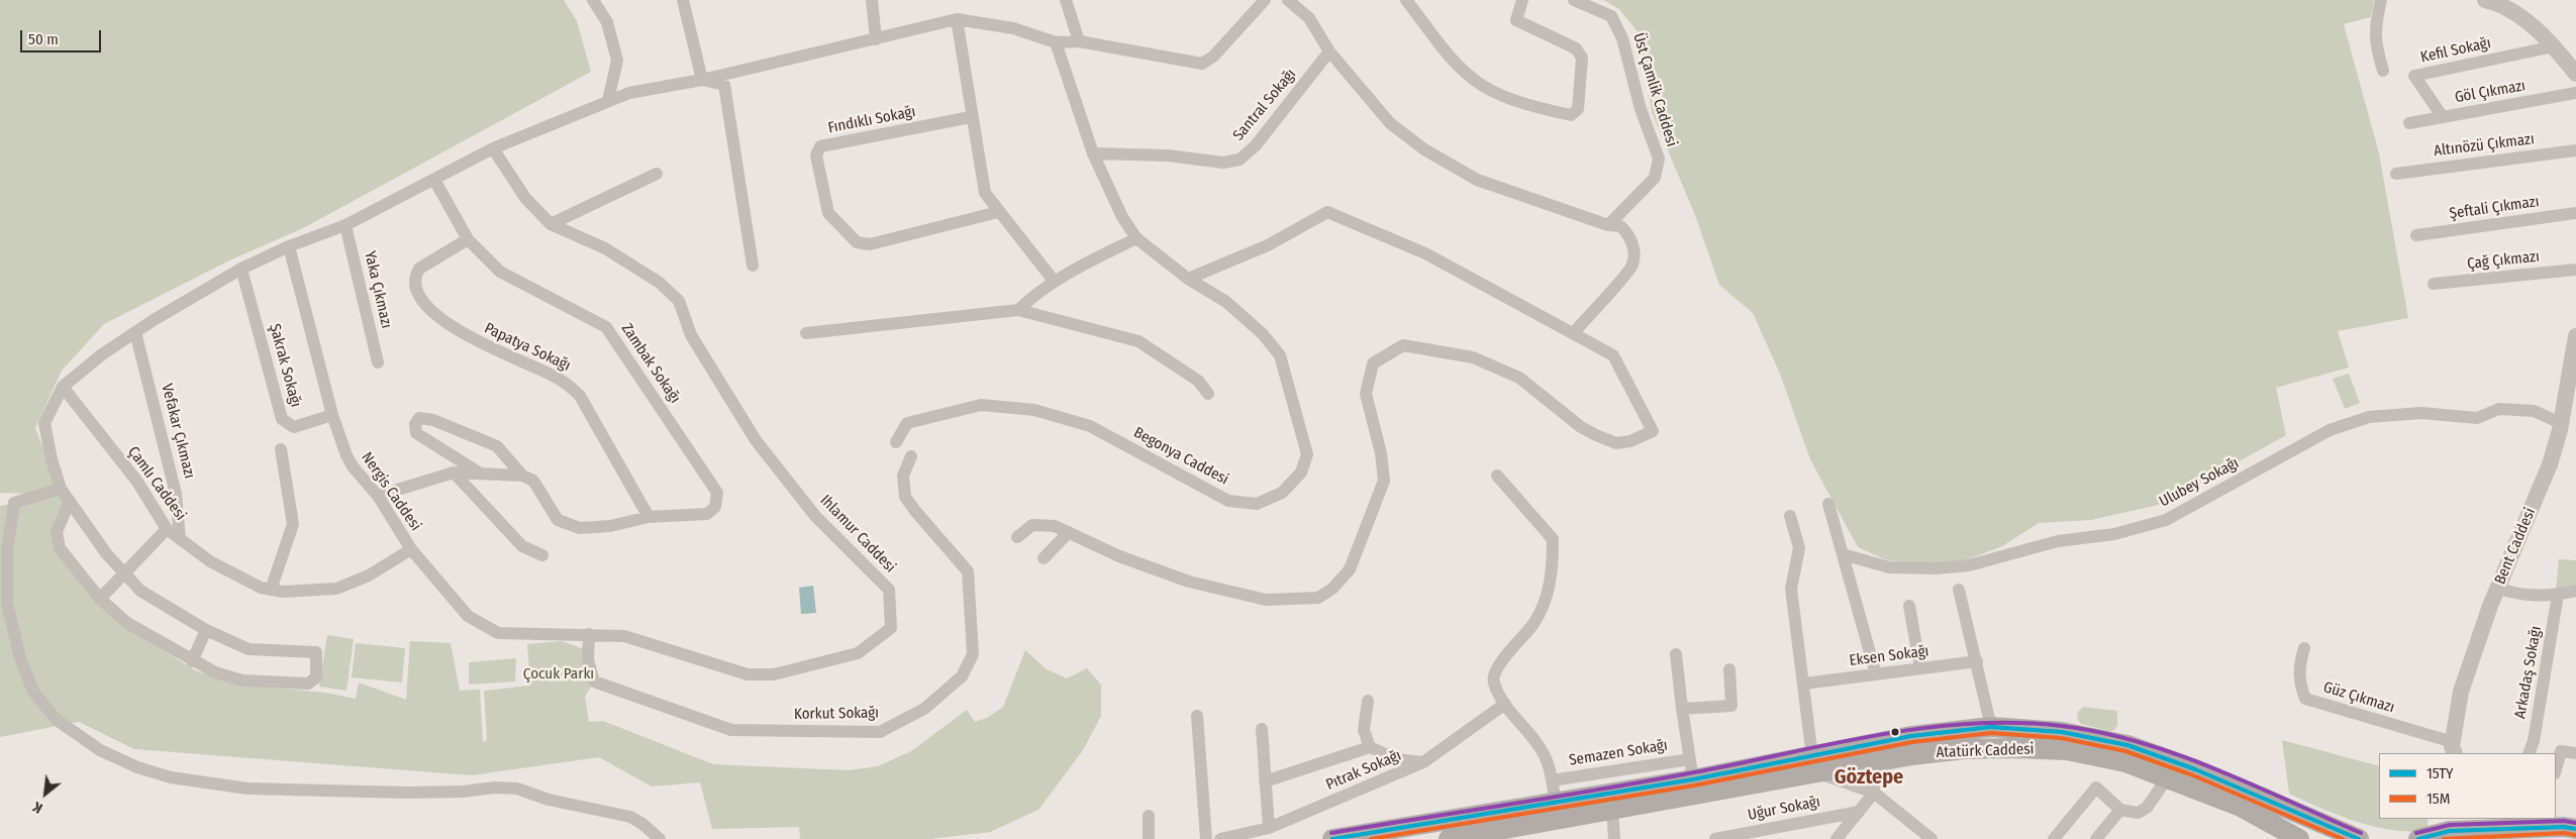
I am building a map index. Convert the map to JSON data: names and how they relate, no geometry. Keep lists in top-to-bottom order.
{
  "streets": {
    "main road": ["Atatürk Caddesi"],
    "street": [
      "Kefil Sokağı",
      "Üst Çamlik Caddesi",
      "Göl Çıkmazı",
      "Santral Sokağı",
      "Fındıklı Sokağı",
      "Altınözü Çıkmazı",
      "Şeftali Çıkmazı",
      "Çağ Çıkmazı",
      "Yaka Çıkmazı",
      "Papatya Sokağı",
      "Zambak Sokağı",
      "Şakrak Sokağı",
      "Vefakar Çıkmazı",
      "Begonya Caddesi",
      "Ulubey Sokağı",
      "Çamlı Caddesi",
      "Nergis Caddesi",
      "Ihlamur Caddesi",
      "Bent Caddesi",
      "Eksen Sokağı",
      "Arkadaş Sokağı",
      "Güz Çıkmazı",
      "Korkut Sokağı",
      "Semazen Sokağı",
      "Pıtrak Sokağı",
      "Uğur Sokağı"
    ]
  },
  "crossings": [
    ["Kefil Sokağı", "Göl Çıkmazı"],
    ["Santral Sokağı", "Begonya Caddesi"],
    ["Papatya Sokağı", "Zambak Sokağı"],
    ["Şakrak Sokağı", "Nergis Caddesi"],
    ["Vefakar Çıkmazı", "Çamlı Caddesi"],
    ["Ulubey Sokağı", "Bent Caddesi"],
    ["Çamlı Caddesi", "Nergis Caddesi"],
    ["Nergis Caddesi", "Ihlamur Caddesi"],
    ["Nergis Caddesi", "Korkut Sokağı"],
    ["Ihlamur Caddesi", "Korkut Sokağı"],
    ["Bent Caddesi", "Güz Çıkmazı"]
  ],
  "districts": ["Göztepe"],
  "parks": ["Çocuk Parkı"],
  "lines": ["transit line 15TY", "transit line 15M"],
  "legend": ["15TY", "15M"],
  "scale_bar": "50 m",
  "north": "bottom left"
}
